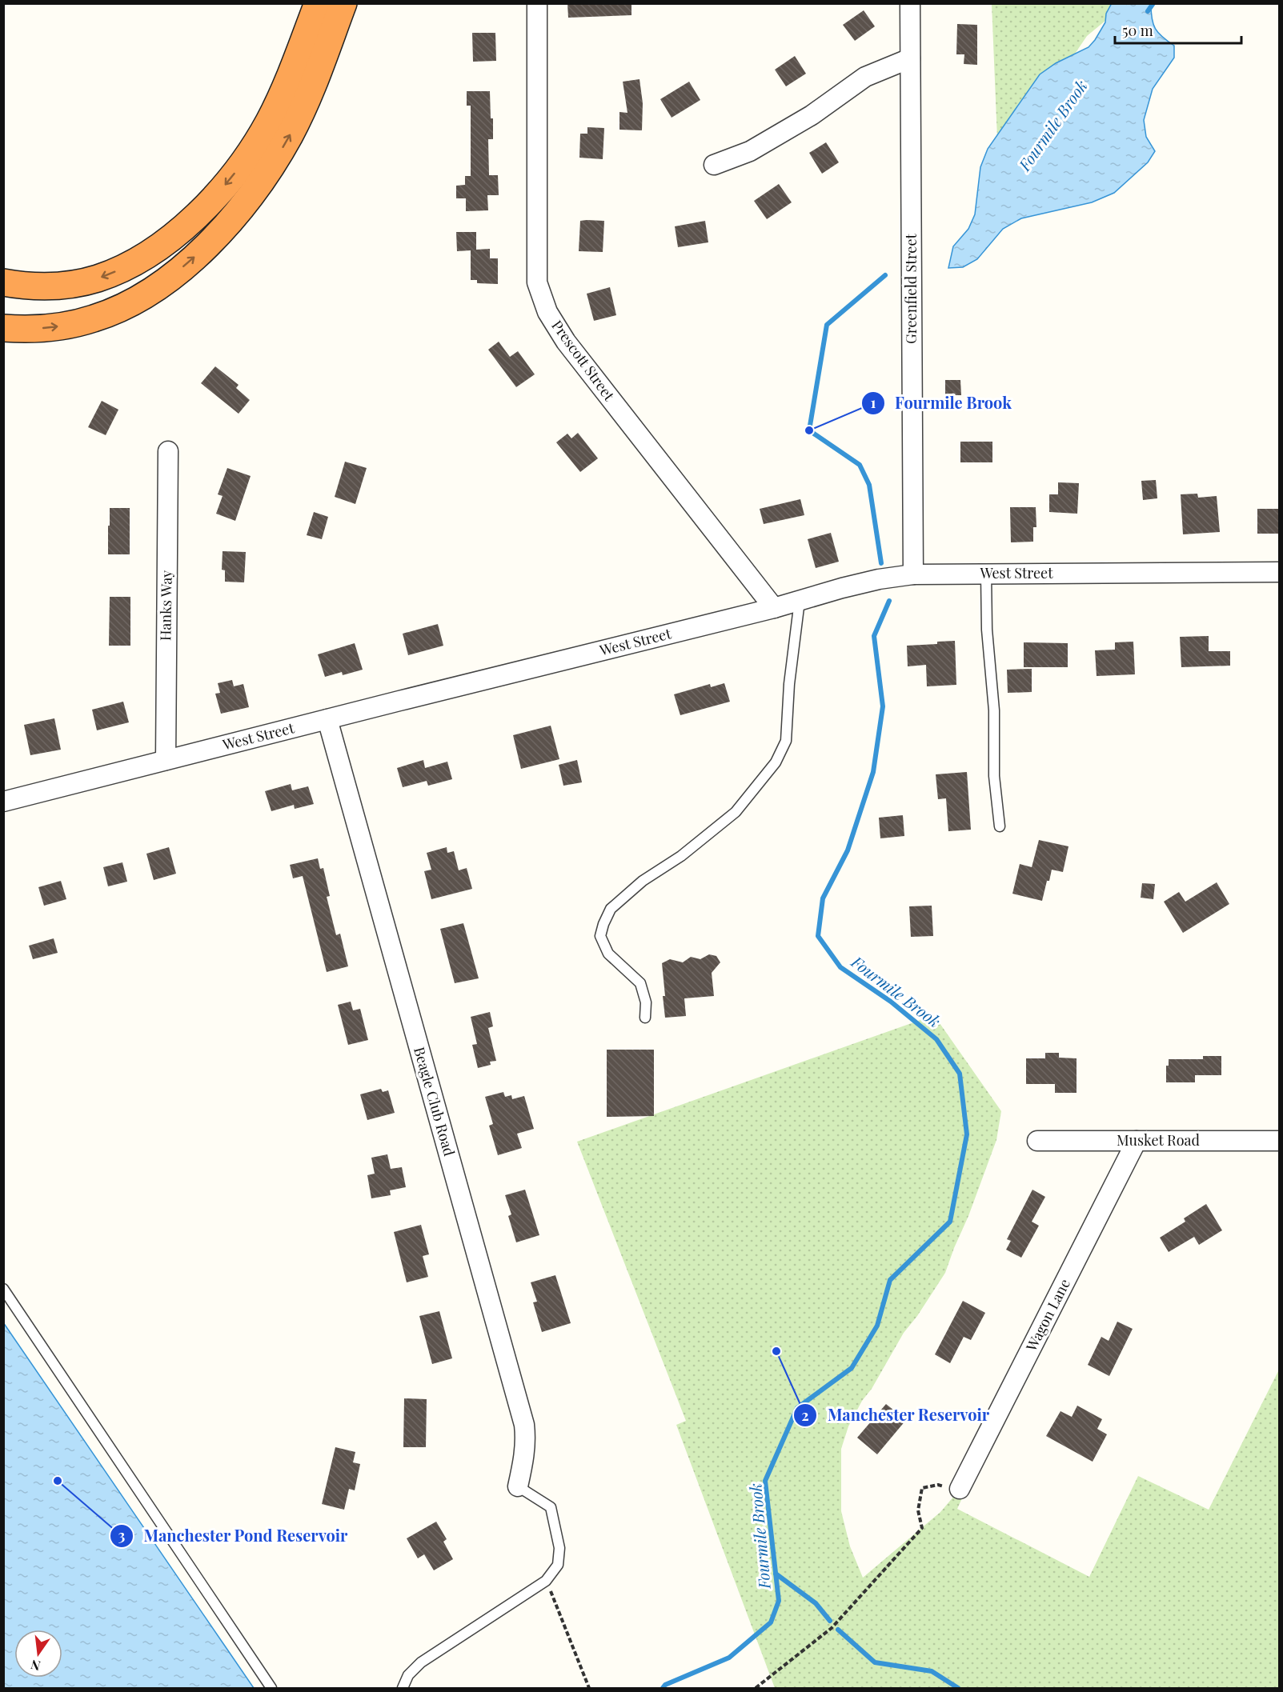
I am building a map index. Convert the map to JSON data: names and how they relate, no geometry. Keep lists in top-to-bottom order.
{
  "streets": {
    "street": [
      "Greenfield Street",
      "Prescott Street",
      "West Street",
      "Hanks Way",
      "Beagle Club Road",
      "Musket Road",
      "Wagon Lane"
    ]
  },
  "crossings": [
    ["Greenfield Street", "West Street"],
    ["Prescott Street", "West Street"],
    ["West Street", "Hanks Way"],
    ["West Street", "Beagle Club Road"],
    ["Musket Road", "Wagon Lane"]
  ],
  "water": ["Fourmile Brook"],
  "places": ["Fourmile Brook", "Manchester Reservoir", "Manchester Pond Reservoir"],
  "scale_bar": "50 m",
  "north": "bottom"
}
